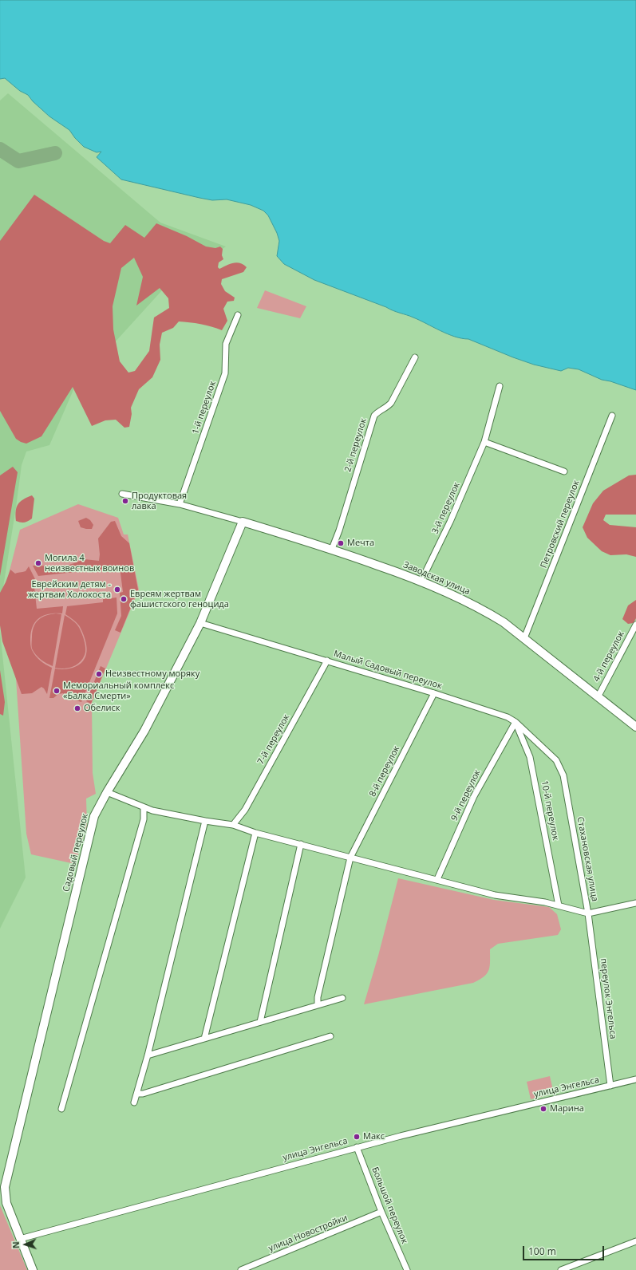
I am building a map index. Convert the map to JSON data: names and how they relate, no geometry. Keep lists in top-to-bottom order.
{
  "streets": {
    "street": [
      "1-й переулок",
      "2-й переулок",
      "3-й переулок",
      "Петровский переулок",
      "Заводская улица",
      "4-й переулок",
      "Малый Садовый переулок",
      "7-й переулок",
      "8-й переулок",
      "9-й переулок",
      "10-й переулок",
      "Садовый переулок",
      "Стахановская улица",
      "переулок Энгельса",
      "улица Энгельса",
      "Большой переулок",
      "улица Новостройки"
    ]
  },
  "crossings": [
    ["1-й переулок", "Заводская улица"],
    ["2-й переулок", "Заводская улица"],
    ["3-й переулок", "Заводская улица"],
    ["Петровский переулок", "Заводская улица"],
    ["Заводская улица", "4-й переулок"],
    ["Заводская улица", "Садовый переулок"],
    ["Малый Садовый переулок", "7-й переулок"],
    ["Малый Садовый переулок", "8-й переулок"],
    ["Малый Садовый переулок", "9-й переулок"],
    ["Малый Садовый переулок", "10-й переулок"],
    ["Малый Садовый переулок", "Садовый переулок"],
    ["Малый Садовый переулок", "Стахановская улица"],
    ["9-й переулок", "10-й переулок"],
    ["Садовый переулок", "улица Энгельса"],
    ["Стахановская улица", "переулок Энгельса"],
    ["переулок Энгельса", "улица Энгельса"],
    ["улица Энгельса", "Большой переулок"],
    ["Большой переулок", "улица Новостройки"]
  ],
  "places": [
    "Продуктовая лавка",
    "Мечта",
    "Могила 4 неизвестных воинов",
    "Еврейским детям - жертвам Холокоста",
    "Евреям жертвам фашистского геноцида",
    "Неизвестному моряку",
    "Мемориальный комплекс «Балка Смерти»",
    "Обелиск",
    "Марина",
    "Макс"
  ],
  "scale_bar": "100 m",
  "north": "left"
}
